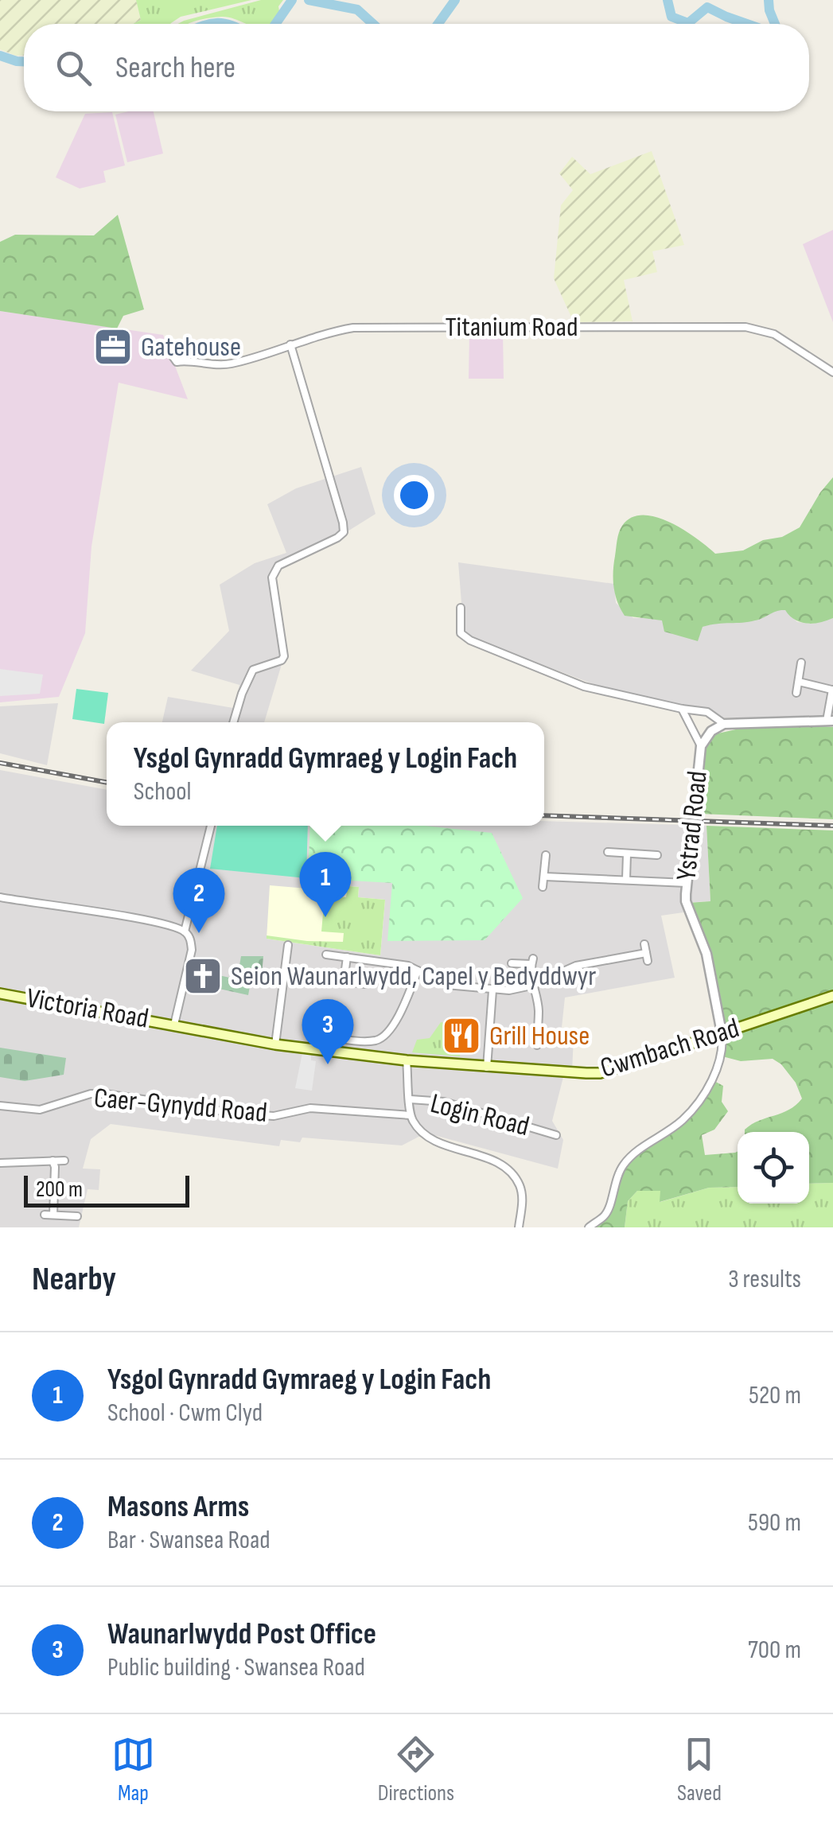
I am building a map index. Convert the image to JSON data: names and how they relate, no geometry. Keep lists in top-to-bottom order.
{
  "streets": {
    "main road": ["Victoria Road", "Cwmbach Road"],
    "street": [
      "Titanium Road",
      "Ystrad Road",
      "Caer-Gynydd Road",
      "Login Road"
    ]
  },
  "crossings": [
    ["Ystrad Road", "Cwmbach Road"],
    ["Victoria Road", "Cwmbach Road"]
  ],
  "places": {
    "office": ["Gatehouse"],
    "church": ["Seion Waunarlwydd, Capel y Bedyddwyr"],
    "restaurant": ["Grill House"]
  },
  "scale_bar": "200 m",
  "page": {
    "search": "Search here",
    "popup": ["Ysgol Gynradd Gymraeg y Login Fach", "School"],
    "pins": ["1", "2", "3"],
    "scale": "200 m",
    "heading": ["Nearby", "3 results"],
    "list": [
      {
        "mark": "1",
        "name": "Ysgol Gynradd Gymraeg y Login Fach",
        "note": "School · Cwm Clyd",
        "value": "520 m"
      },
      {
        "mark": "2",
        "name": "Masons Arms",
        "note": "Bar · Swansea Road",
        "value": "590 m"
      },
      {
        "mark": "3",
        "name": "Waunarlwydd Post Office",
        "note": "Public building · Swansea Road",
        "value": "700 m"
      }
    ],
    "nav": ["Map", "Directions", "Saved"]
  }
}
